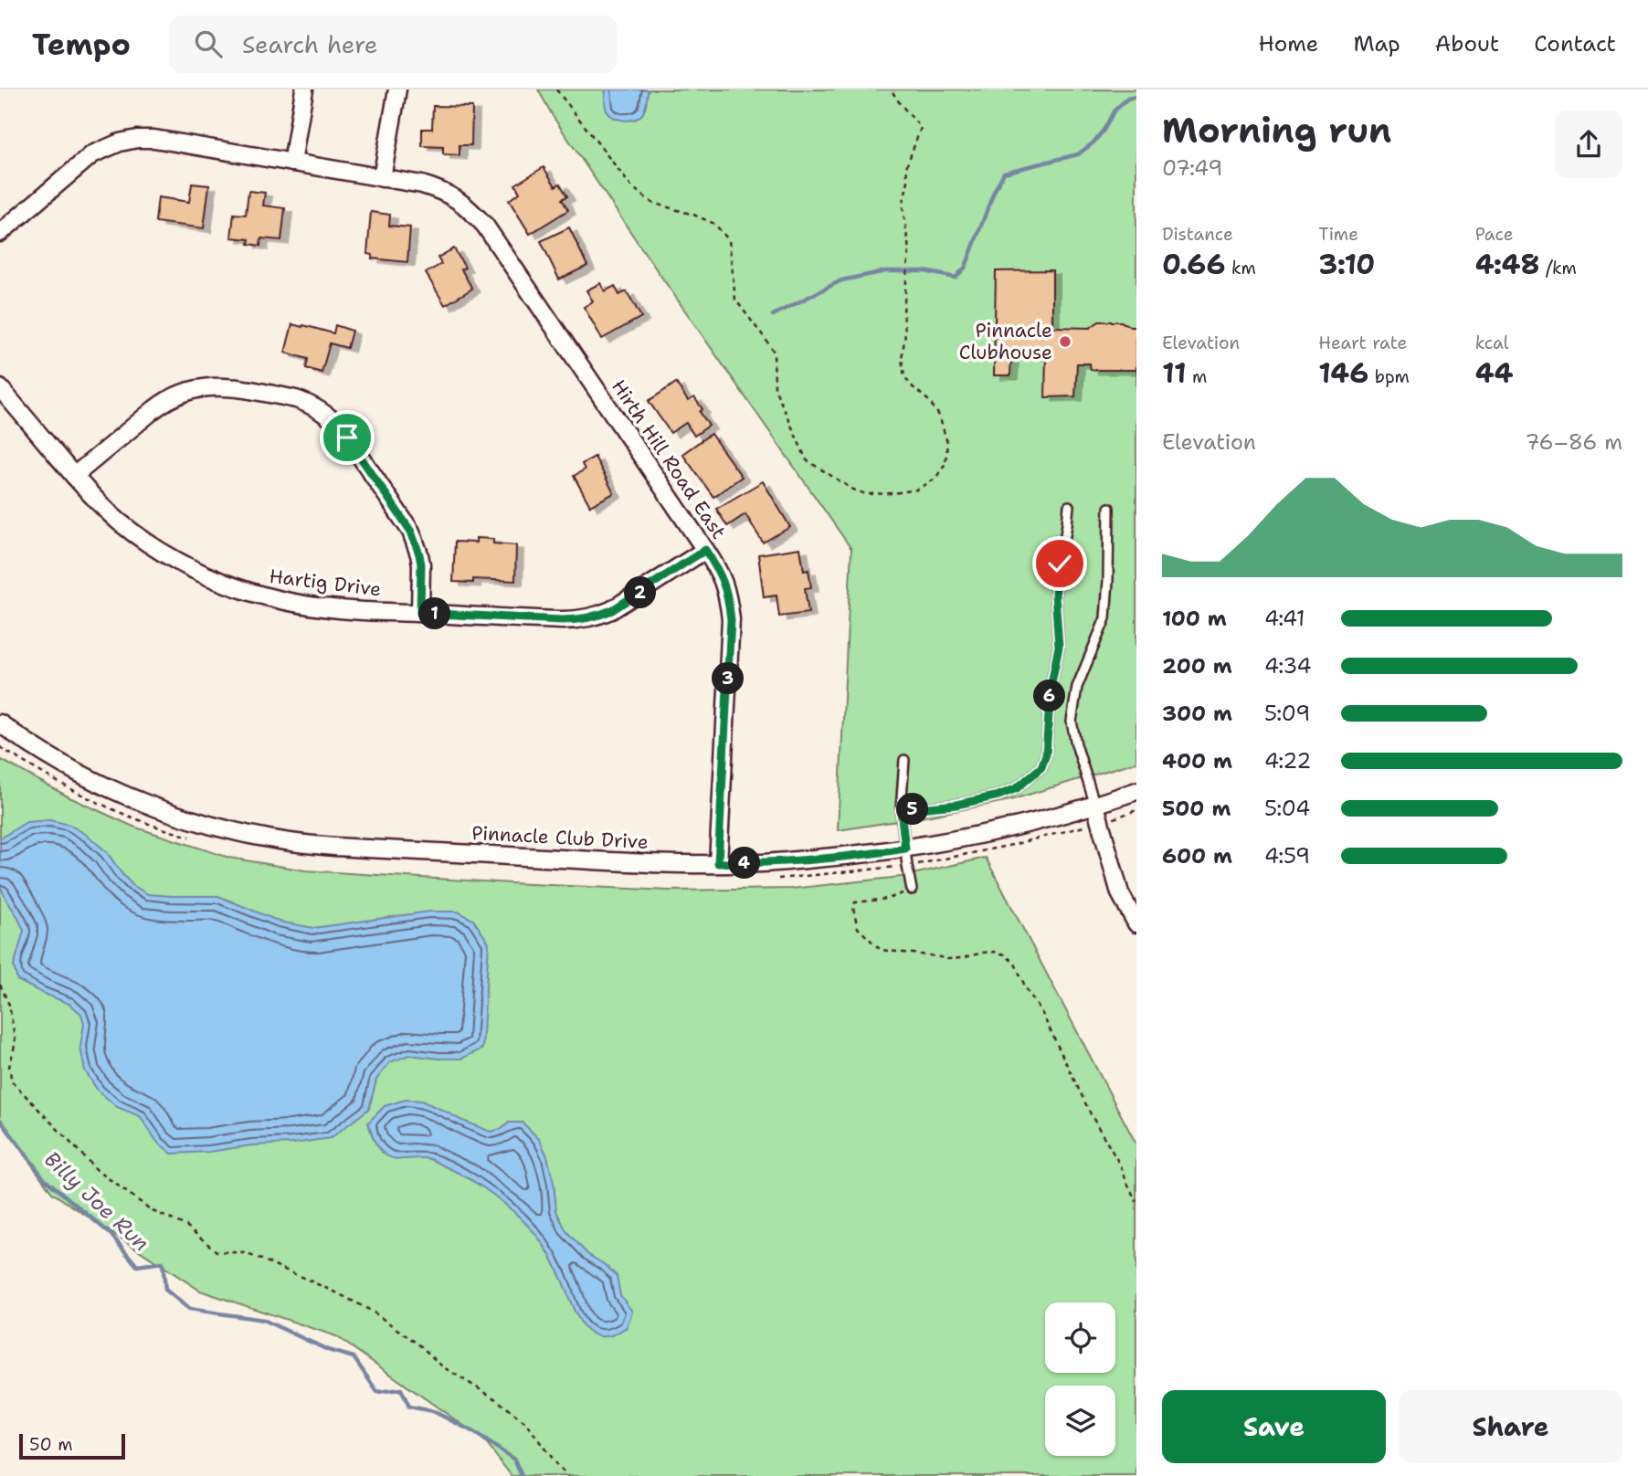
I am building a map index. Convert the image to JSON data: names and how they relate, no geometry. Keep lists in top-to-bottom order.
{
  "streets": {
    "street": ["Hirth Hill Road East", "Hartig Drive", "Pinnacle Club Drive"]
  },
  "crossings": [
    ["Hirth Hill Road East", "Hartig Drive"],
    ["Hirth Hill Road East", "Pinnacle Club Drive"]
  ],
  "water": ["Billy Joe Run"],
  "places": ["Pinnacle Clubhouse"],
  "scale_bar": "50 m",
  "page": {
    "header": "Tempo",
    "search": "Search here",
    "nav": [
      "Home",
      "Map",
      "About",
      "Contact"
    ],
    "heading": ["Morning run", "07:49"],
    "stats": [
      ["Distance", "0.66 km"],
      ["Time", "3:10"],
      ["Pace", "4:48 /km"],
      ["Elevation", "11 m"],
      ["Heart rate", "146 bpm"],
      ["kcal", "44"]
    ],
    "chart": ["Elevation", "76–86 m"],
    "pins": [
      "2",
      "1",
      "3",
      "6",
      "5",
      "4"
    ],
    "list": [
      {
        "name": "100 m",
        "note": "4:41"
      },
      {
        "name": "200 m",
        "note": "4:34"
      },
      {
        "name": "300 m",
        "note": "5:09"
      },
      {
        "name": "400 m",
        "note": "4:22"
      },
      {
        "name": "500 m",
        "note": "5:04"
      },
      {
        "name": "600 m",
        "note": "4:59"
      }
    ],
    "buttons": ["Save", "Share"],
    "scale": "50 m"
  }
}
